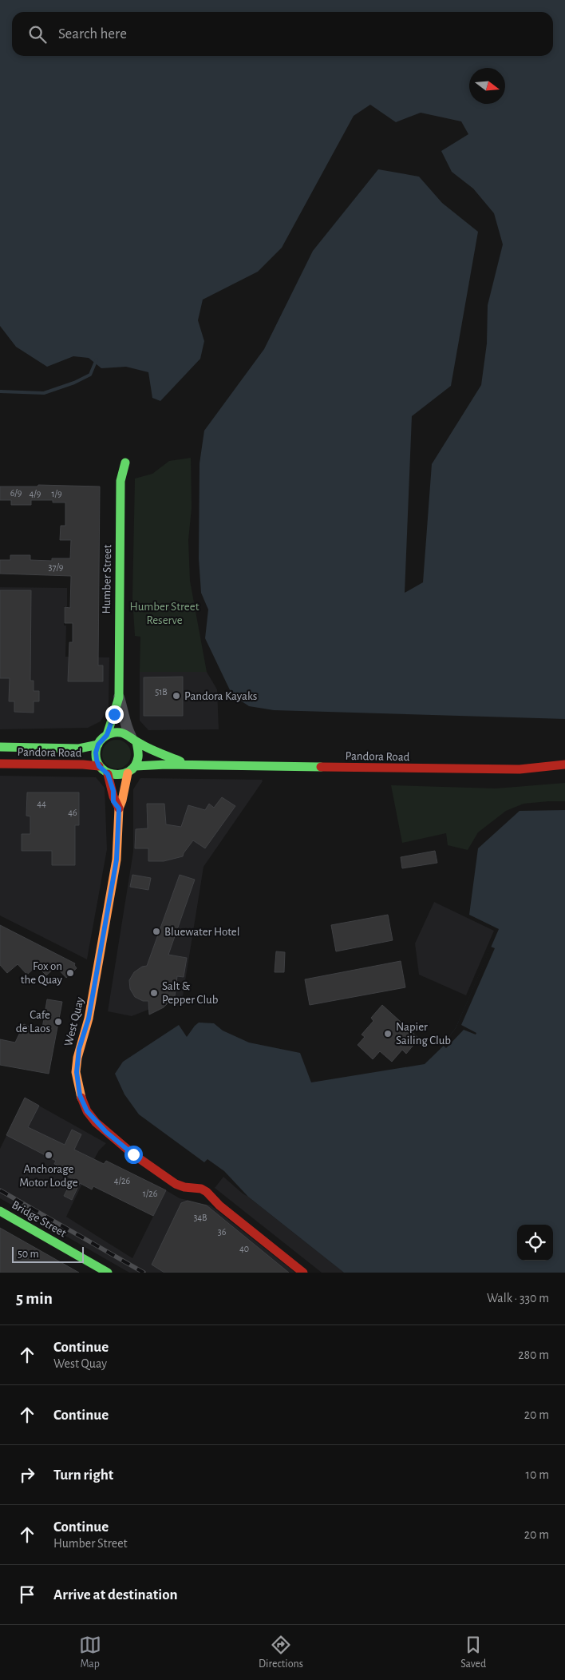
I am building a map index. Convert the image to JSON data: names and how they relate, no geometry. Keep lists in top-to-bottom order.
{
  "streets": {
    "main road": [
      "Humber Street",
      "Pandora Road",
      "West Quay",
      "Bridge Street"
    ]
  },
  "crossings": [
    ["Humber Street", "Pandora Road"],
    ["Humber Street", "West Quay"],
    ["Pandora Road", "West Quay"]
  ],
  "parks": ["Humber Street Reserve"],
  "places": [
    "Pandora Kayaks",
    "Bluewater Hotel",
    "Fox on the Quay",
    "Salt & Pepper Club",
    "Cafe de Laos",
    "Napier Sailing Club",
    "Anchorage Motor Lodge"
  ],
  "house_numbers": [
    "6/9",
    "4/9",
    "1/9",
    "37/9",
    "51B",
    "44",
    "46",
    "4/26",
    "1/26",
    "34B",
    "36",
    "40"
  ],
  "scale_bar": "50 m",
  "north": "right",
  "page": {
    "search": "Search here",
    "scale": "50 m",
    "heading": ["5 min", "Walk · 330 m"],
    "list": [
      ["Continue", "West Quay", "280 m"],
      ["Continue", "20 m"],
      ["Turn right", "10 m"],
      ["Continue", "Humber Street", "20 m"],
      "Arrive at destination"
    ],
    "nav": ["Map", "Directions", "Saved"]
  }
}
